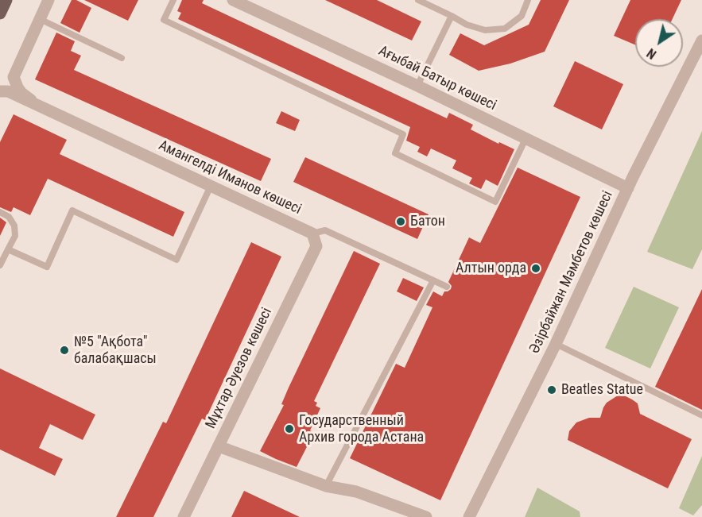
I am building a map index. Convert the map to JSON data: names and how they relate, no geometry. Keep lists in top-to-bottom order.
{
  "streets": {
    "street": [
      "Ағыбай Батыр көшесі",
      "Амангелді Иманов көшесі",
      "Әзірбайжан Мәмбетов көшесі",
      "Мұхтар Әуезов көшесі"
    ]
  },
  "crossings": [
    ["Ағыбай Батыр көшесі", "Әзірбайжан Мәмбетов көшесі"],
    ["Амангелді Иманов көшесі", "Мұхтар Әуезов көшесі"]
  ],
  "places": [
    "Батон",
    "Алтын орда",
    "№5 \"Ақбота\" балабақшасы",
    "Beatles Statue",
    "Государственный Архив города Астана"
  ],
  "north": "bottom left"
}
